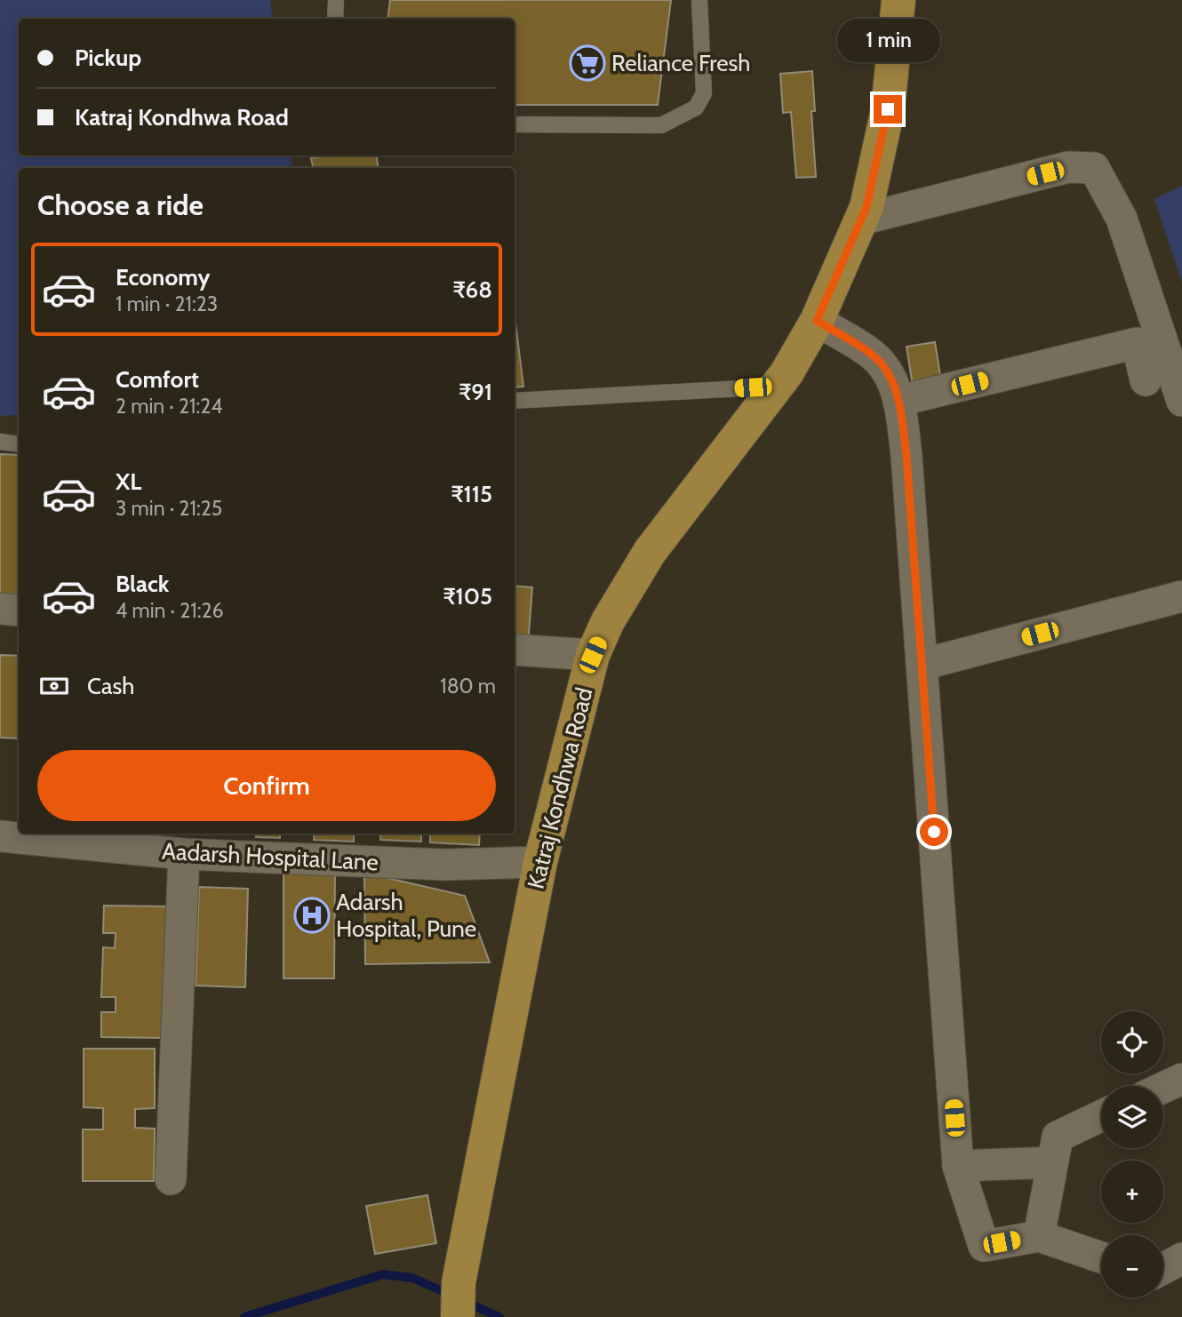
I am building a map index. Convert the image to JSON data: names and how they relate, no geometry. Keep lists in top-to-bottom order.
{
  "streets": {
    "highway": ["Katraj Kondhwa Road"],
    "street": ["Aadarsh Hospital Lane"]
  },
  "crossings": [
    ["Katraj Kondhwa Road", "Aadarsh Hospital Lane"]
  ],
  "places": {
    "supermarket": ["Reliance Fresh"],
    "hospital": ["Adarsh Hospital, Pune"]
  },
  "page": {
    "bubble": "1 min",
    "banner": ["Pickup", "Katraj Kondhwa Road"],
    "heading": "Choose a ride",
    "list": [
      {
        "name": "Economy",
        "note": "1 min · 21:23",
        "value": "₹68"
      },
      {
        "name": "Comfort",
        "note": "2 min · 21:24",
        "value": "₹91"
      },
      {
        "name": "XL",
        "note": "3 min · 21:25",
        "value": "₹115"
      },
      {
        "name": "Black",
        "note": "4 min · 21:26",
        "value": "₹105"
      }
    ],
    "pay": ["Cash", "180 m"],
    "buttons": "Confirm",
    "map_buttons": ["+", "−"]
  }
}
